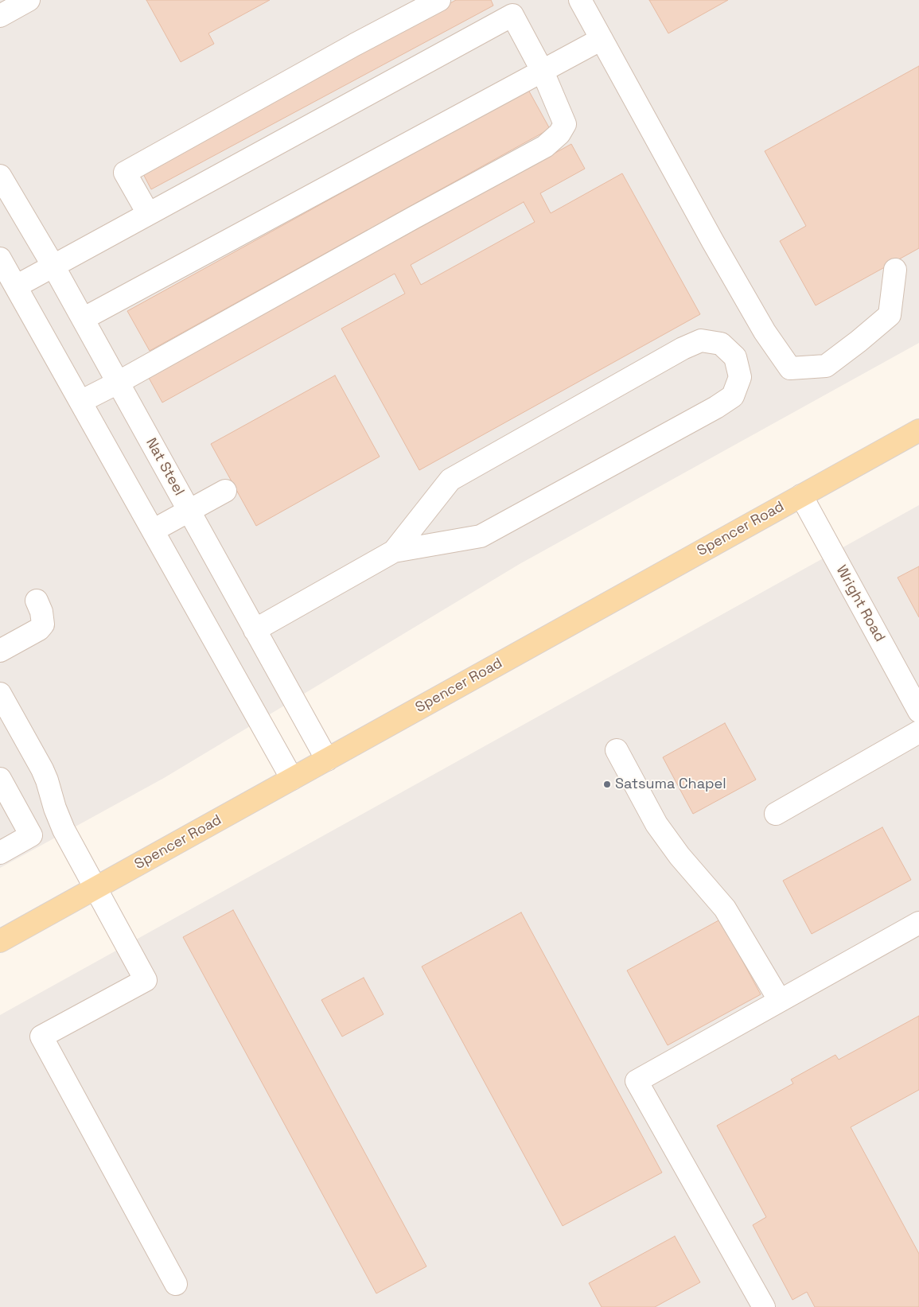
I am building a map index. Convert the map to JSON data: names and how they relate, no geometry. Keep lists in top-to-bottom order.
{
  "streets": {
    "main road": ["Spencer Road"],
    "street": ["Nat Steel", "Wright Road"]
  },
  "crossings": [
    ["Nat Steel", "Spencer Road"],
    ["Spencer Road", "Wright Road"]
  ],
  "places": ["Satsuma Chapel"]
}
